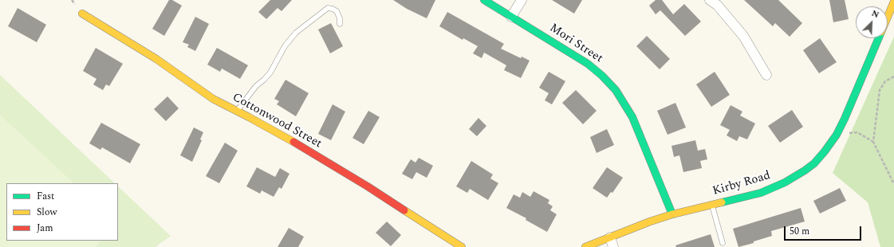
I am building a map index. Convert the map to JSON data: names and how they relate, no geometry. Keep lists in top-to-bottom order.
{
  "streets": {
    "street": ["Mori Street", "Cottonwood Street", "Kirby Road"]
  },
  "crossings": [
    ["Mori Street", "Kirby Road"]
  ],
  "legend": ["Fast", "Slow", "Jam"],
  "scale_bar": "50 m",
  "north": "top right"
}
